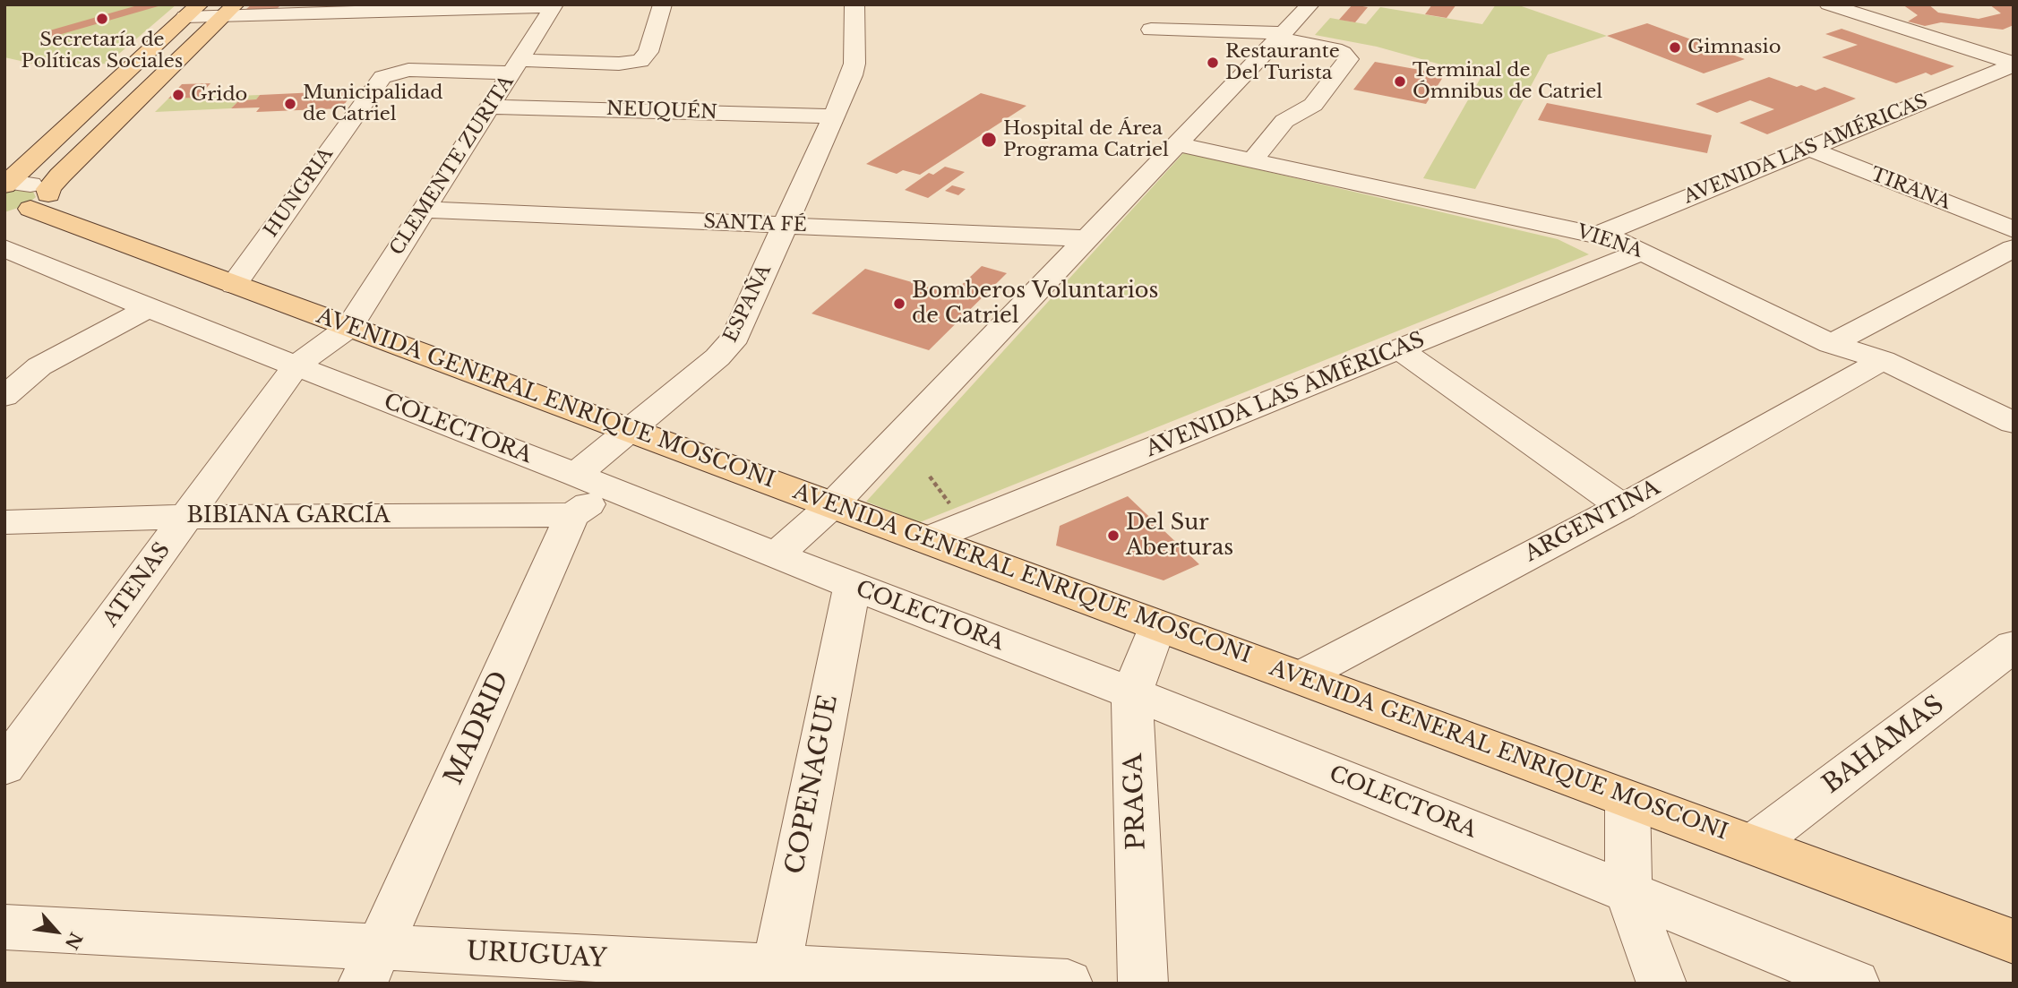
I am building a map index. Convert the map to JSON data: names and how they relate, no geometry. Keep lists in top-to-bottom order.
{
  "streets": {
    "main road": ["AVENIDA GENERAL ENRIQUE MOSCONI"],
    "street": [
      "NEUQUÉN",
      "AVENIDA LAS AMÉRICAS",
      "CLEMENTE ZURITA",
      "TIRANA",
      "HUNGRIA",
      "SANTA FÉ",
      "VIENA",
      "ESPAÑA",
      "COLECTORA",
      "BIBIANA GARCÍA",
      "ARGENTINA",
      "ATENAS",
      "MADRID",
      "BAHAMAS",
      "COPENAGUE",
      "PRAGA",
      "URUGUAY"
    ]
  },
  "crossings": [
    ["NEUQUÉN", "CLEMENTE ZURITA"],
    ["NEUQUÉN", "ESPAÑA"],
    ["AVENIDA LAS AMÉRICAS", "TIRANA"],
    ["AVENIDA LAS AMÉRICAS", "VIENA"],
    ["AVENIDA LAS AMÉRICAS", "AVENIDA GENERAL ENRIQUE MOSCONI"],
    ["CLEMENTE ZURITA", "HUNGRIA"],
    ["CLEMENTE ZURITA", "SANTA FÉ"],
    ["CLEMENTE ZURITA", "AVENIDA GENERAL ENRIQUE MOSCONI"],
    ["CLEMENTE ZURITA", "ATENAS"],
    ["HUNGRIA", "AVENIDA GENERAL ENRIQUE MOSCONI"],
    ["SANTA FÉ", "ESPAÑA"],
    ["VIENA", "ARGENTINA"],
    ["ESPAÑA", "AVENIDA GENERAL ENRIQUE MOSCONI"],
    ["ESPAÑA", "COLECTORA"],
    ["AVENIDA GENERAL ENRIQUE MOSCONI", "COLECTORA"],
    ["AVENIDA GENERAL ENRIQUE MOSCONI", "ARGENTINA"],
    ["AVENIDA GENERAL ENRIQUE MOSCONI", "ATENAS"],
    ["AVENIDA GENERAL ENRIQUE MOSCONI", "BAHAMAS"],
    ["AVENIDA GENERAL ENRIQUE MOSCONI", "PRAGA"],
    ["COLECTORA", "ATENAS"],
    ["COLECTORA", "COPENAGUE"],
    ["COLECTORA", "PRAGA"],
    ["BIBIANA GARCÍA", "ATENAS"],
    ["BIBIANA GARCÍA", "MADRID"],
    ["MADRID", "URUGUAY"],
    ["COPENAGUE", "URUGUAY"]
  ],
  "places": [
    "Secretaría de Políticas Sociales",
    "Gimnasio",
    "Restaurante Del Turista",
    "Terminal de Ómnibus de Catriel",
    "Grido",
    "Municipalidad de Catriel",
    "Hospital de Área Programa Catriel",
    "Bomberos Voluntarios de Catriel",
    "Del Sur Aberturas"
  ],
  "north": "bottom right"
}
